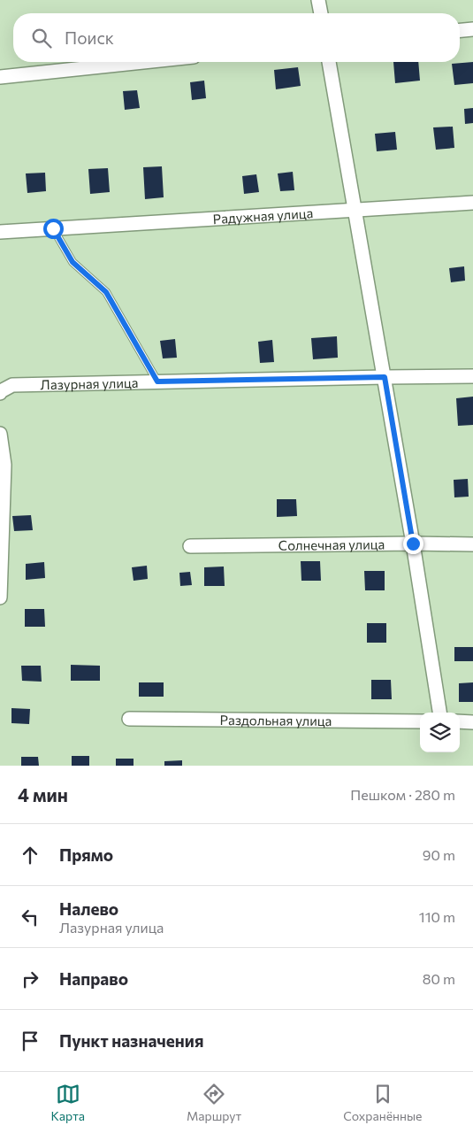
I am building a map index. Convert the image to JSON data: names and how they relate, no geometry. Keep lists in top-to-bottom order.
{
  "streets": {
    "street": [
      "Радужная улица",
      "Лазурная улица",
      "Солнечная улица",
      "Раздольная улица"
    ]
  },
  "page": {
    "search": "Поиск",
    "heading": ["4 мин", "Пешком · 280 m"],
    "list": [
      ["Прямо", "90 m"],
      ["Налево", "Лазурная улица", "110 m"],
      ["Направо", "80 m"],
      "Пункт назначения"
    ],
    "nav": ["Карта", "Маршрут", "Сохранённые"]
  }
}
